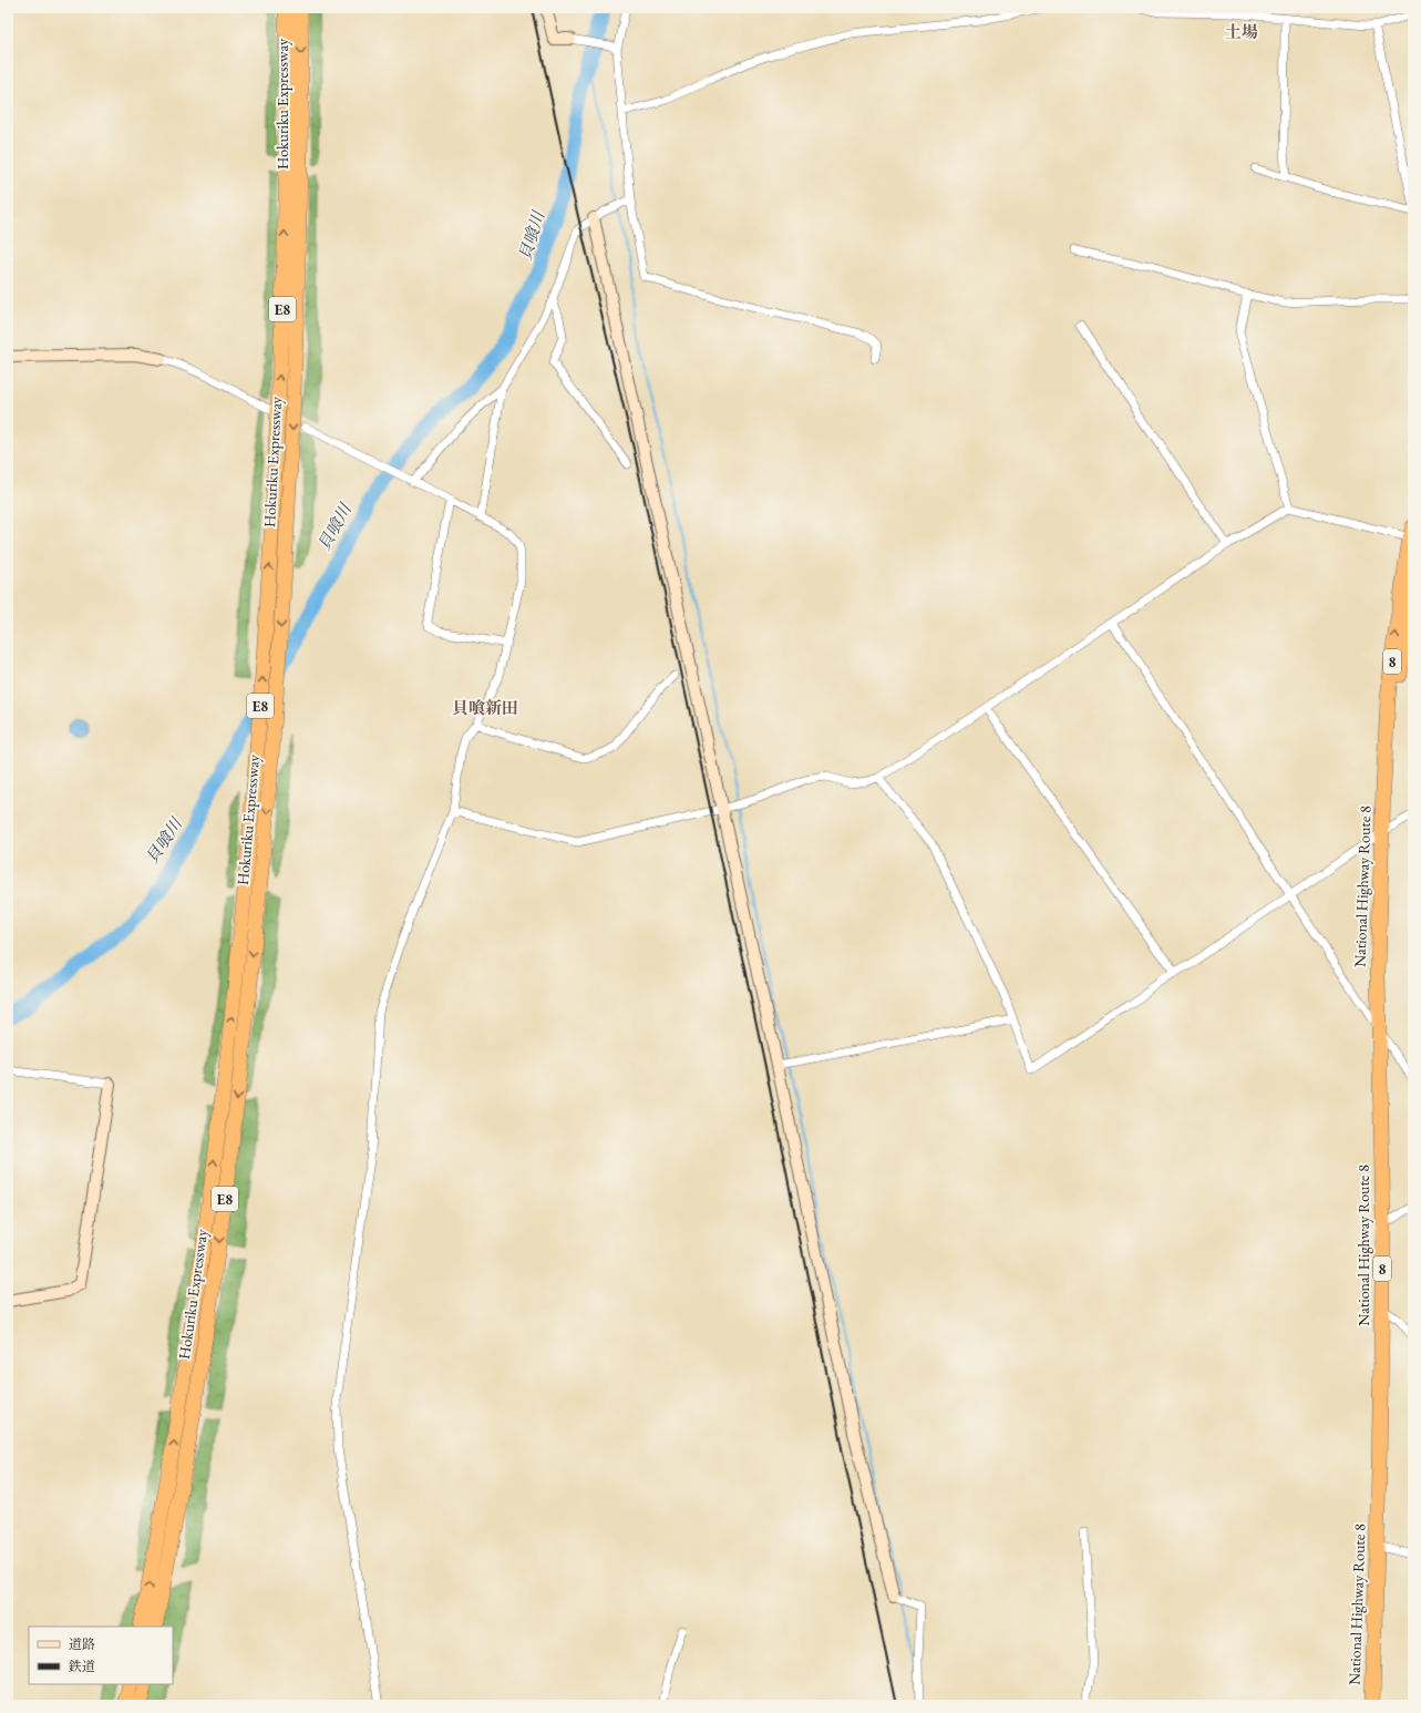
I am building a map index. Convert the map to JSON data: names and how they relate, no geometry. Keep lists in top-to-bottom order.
{
  "streets": {
    "highway": [
      "Hokuriku Expressway",
      "E8",
      "8",
      "National Highway Route 8"
    ]
  },
  "districts": ["土場", "貝喰新田"],
  "water": ["貝喰川"],
  "legend": ["道路", "鉄道"]
}
